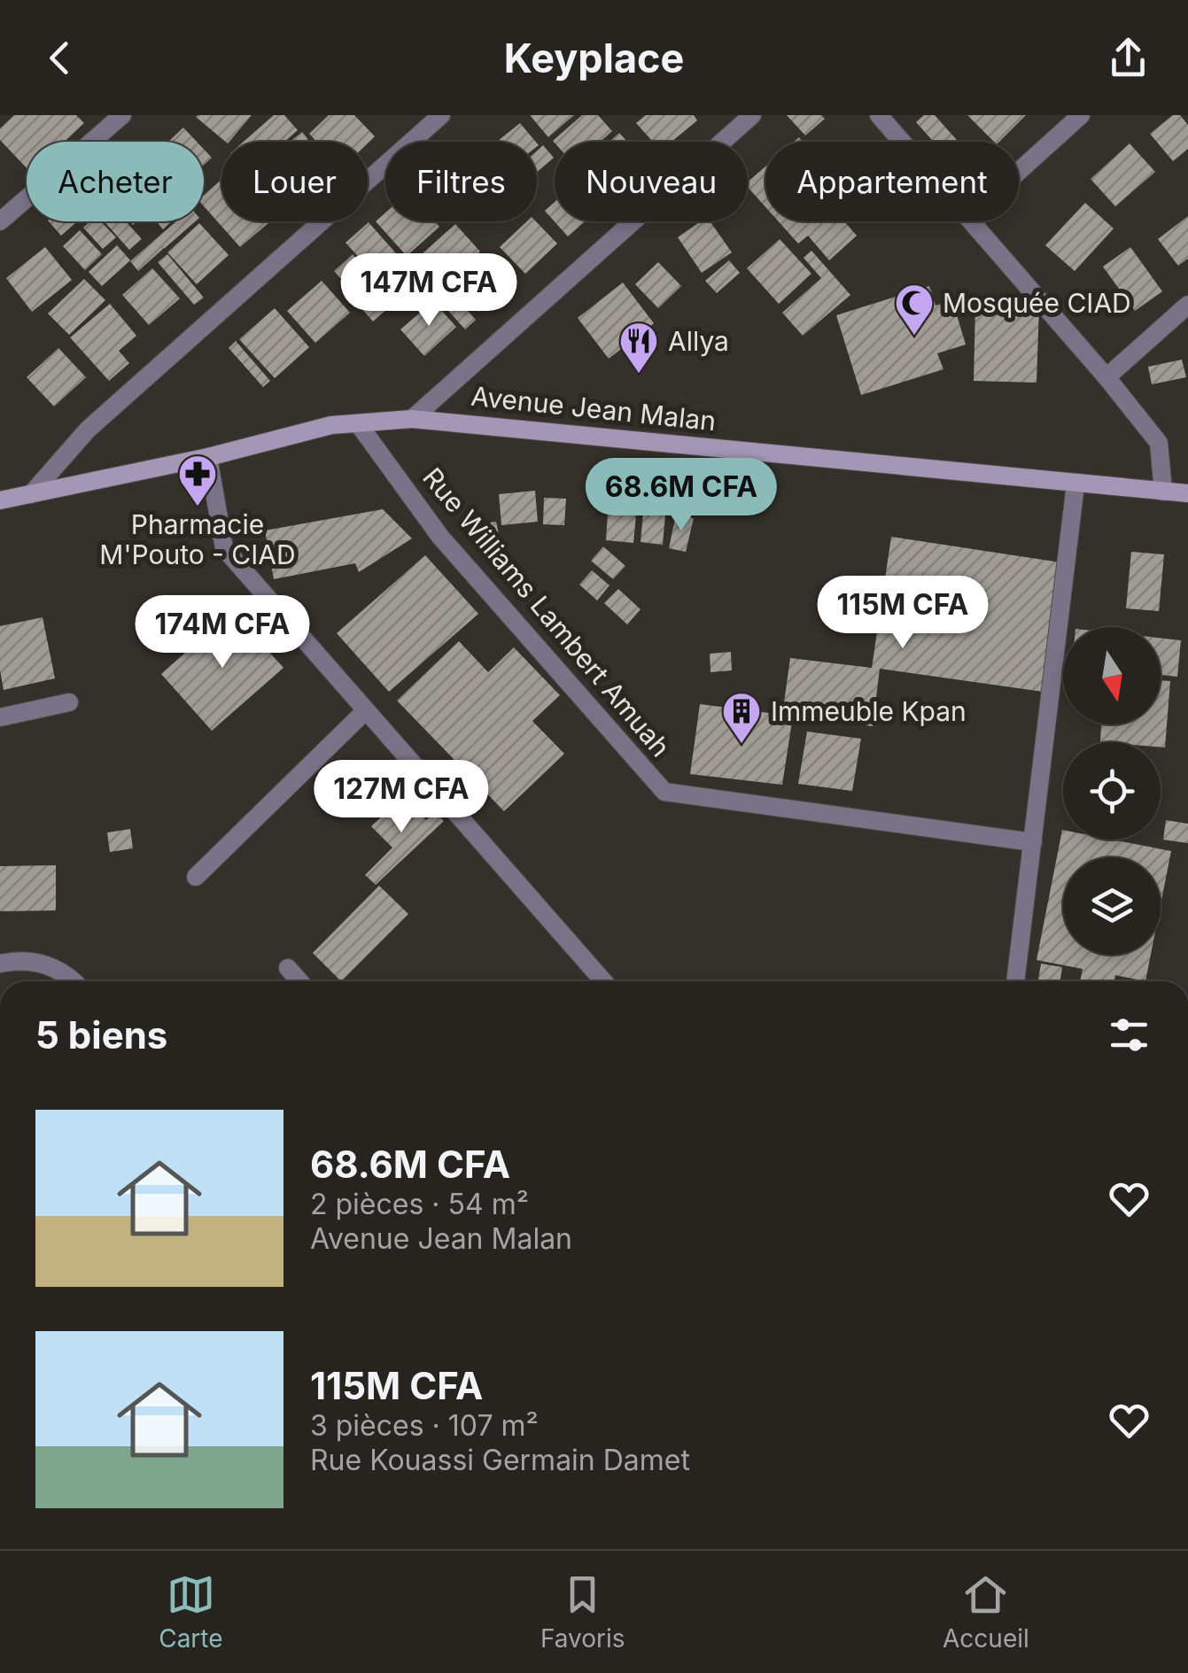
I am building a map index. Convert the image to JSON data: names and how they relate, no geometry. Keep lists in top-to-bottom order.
{
  "streets": {
    "main road": ["Avenue Jean Malan"],
    "street": ["Rue Williams Lambert Amuah"]
  },
  "crossings": [
    ["Avenue Jean Malan", "Rue Williams Lambert Amuah"]
  ],
  "places": {
    "mosque": ["Mosquée CIAD"],
    "restaurant": ["Allya"],
    "pharmacy": ["Pharmacie M'Pouto - CIAD"],
    "building": ["Immeuble Kpan"]
  },
  "north": "bottom",
  "page": {
    "header": "Keyplace",
    "chip": [
      "Acheter",
      "Louer",
      "Filtres",
      "Nouveau",
      "Appartement"
    ],
    "price": [
      "147M CFA",
      "68.6M CFA",
      "115M CFA",
      "174M CFA",
      "127M CFA"
    ],
    "heading": "5 biens",
    "list": [
      {
        "name": "68.6M CFA",
        "note": "2 pièces · 54 m² · Avenue Jean Malan"
      },
      {
        "name": "115M CFA",
        "note": "3 pièces · 107 m² · Rue Kouassi Germain Damet"
      }
    ],
    "tabs": ["Carte", "Favoris", "Accueil"]
  }
}
